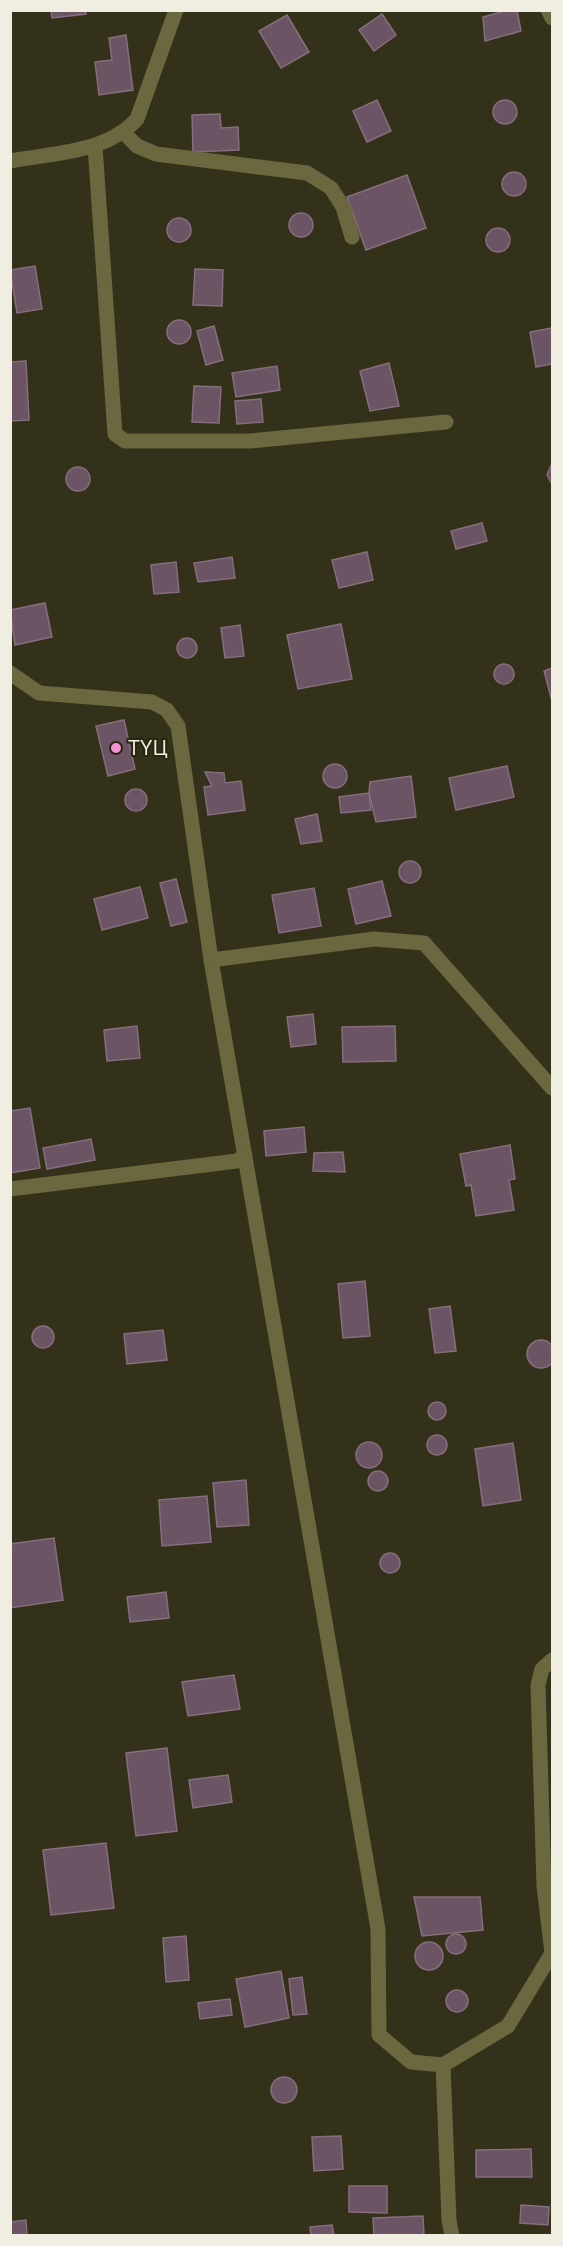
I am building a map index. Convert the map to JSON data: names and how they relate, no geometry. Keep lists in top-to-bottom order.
{
  "places": ["ТҮЦ"]
}
